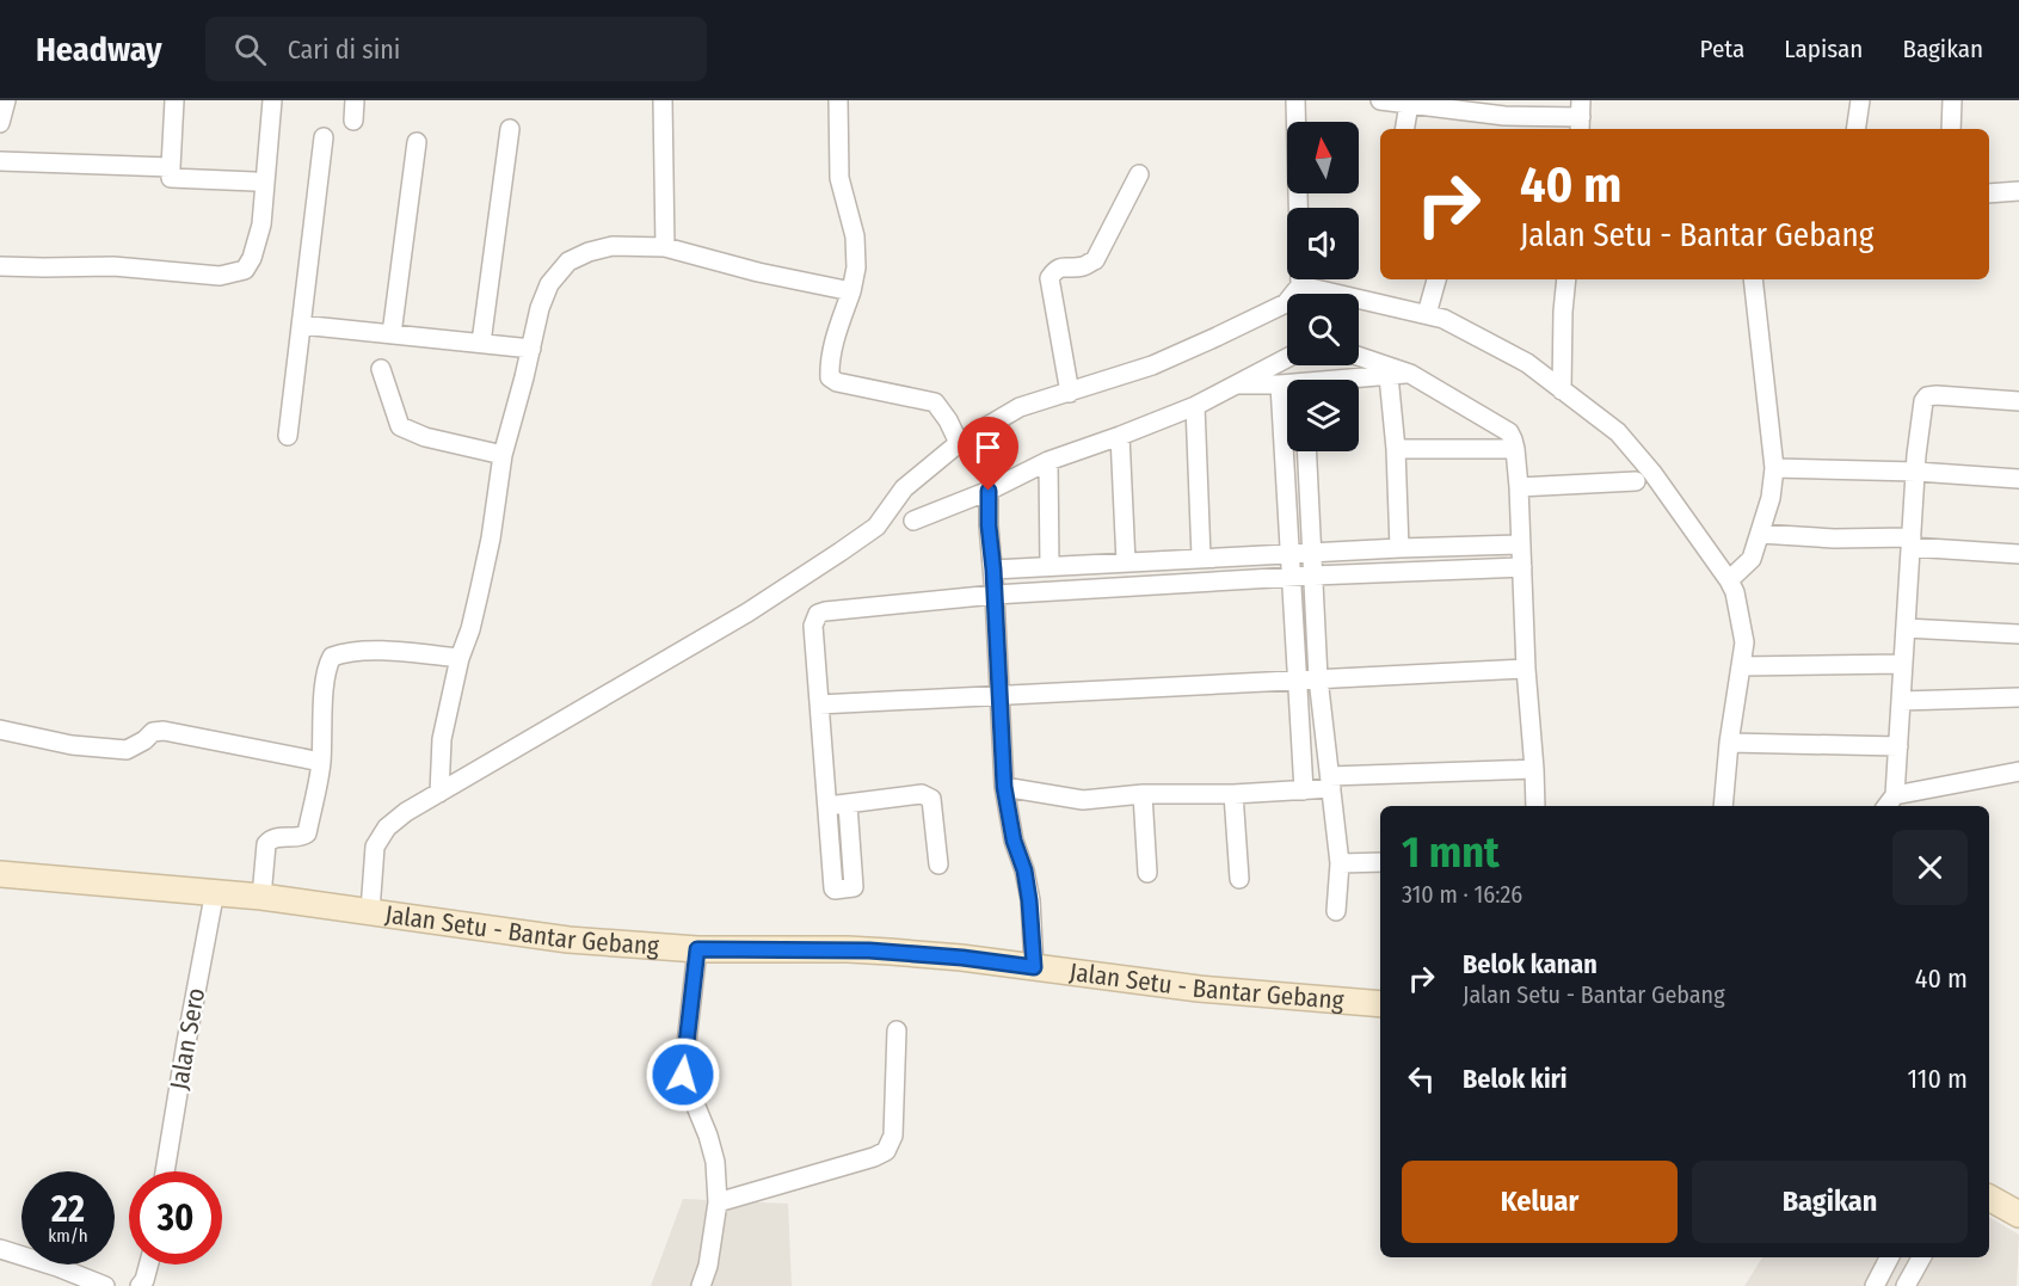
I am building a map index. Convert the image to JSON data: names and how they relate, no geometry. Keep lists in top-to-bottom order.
{
  "streets": {
    "main road": ["Jalan Setu - Bantar Gebang"],
    "street": ["Jalan Sero"]
  },
  "crossings": [
    ["Jalan Setu - Bantar Gebang", "Jalan Sero"]
  ],
  "north": "top",
  "page": {
    "header": "Headway",
    "search": "Cari di sini",
    "nav": ["Peta", "Lapisan", "Bagikan"],
    "turn": ["40 m", "Jalan Setu - Bantar Gebang"],
    "heading": ["1 mnt", "310 m · 16:26"],
    "list": [
      {
        "name": "Belok kanan",
        "note": "Jalan Setu - Bantar Gebang",
        "value": "40 m"
      },
      {
        "name": "Belok kiri",
        "value": "110 m"
      }
    ],
    "buttons": ["Keluar", "Bagikan"],
    "speed": "22 km/h",
    "limit": "30"
  }
}
